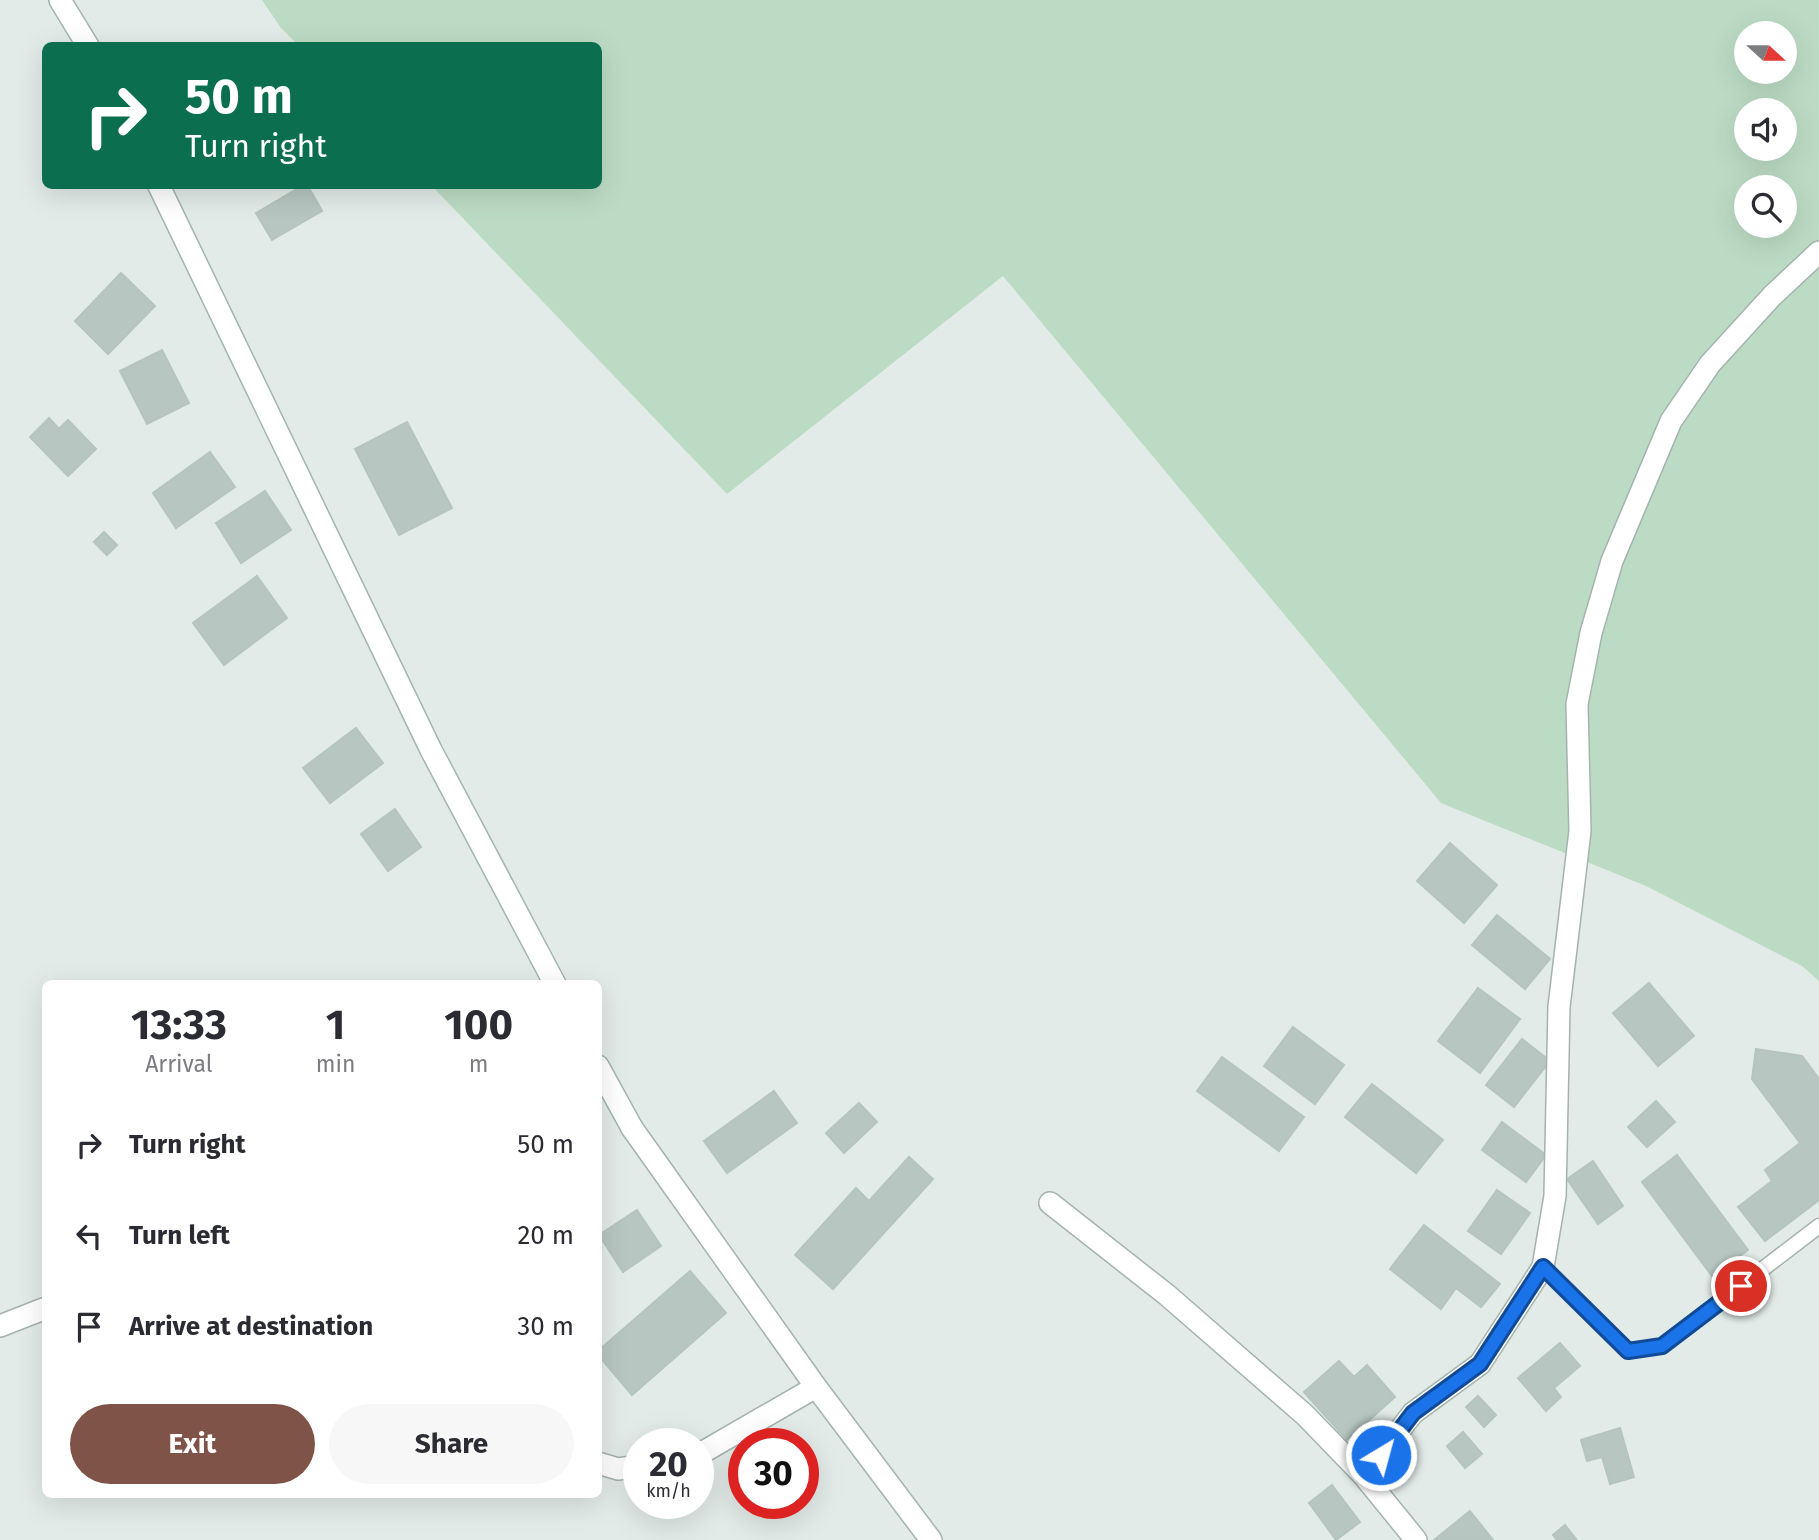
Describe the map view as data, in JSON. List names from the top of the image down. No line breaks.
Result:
{"north":"right","page":{"turn":["50 m","Turn right"],"eta":["13:33","Arrival","1","min","100","m"],"list":[{"name":"Turn right","value":"50 m"},{"name":"Turn left","value":"20 m"},{"name":"Arrive at destination","value":"30 m"}],"buttons":["Exit","Share"],"speed":"20 km/h","limit":"30"}}
